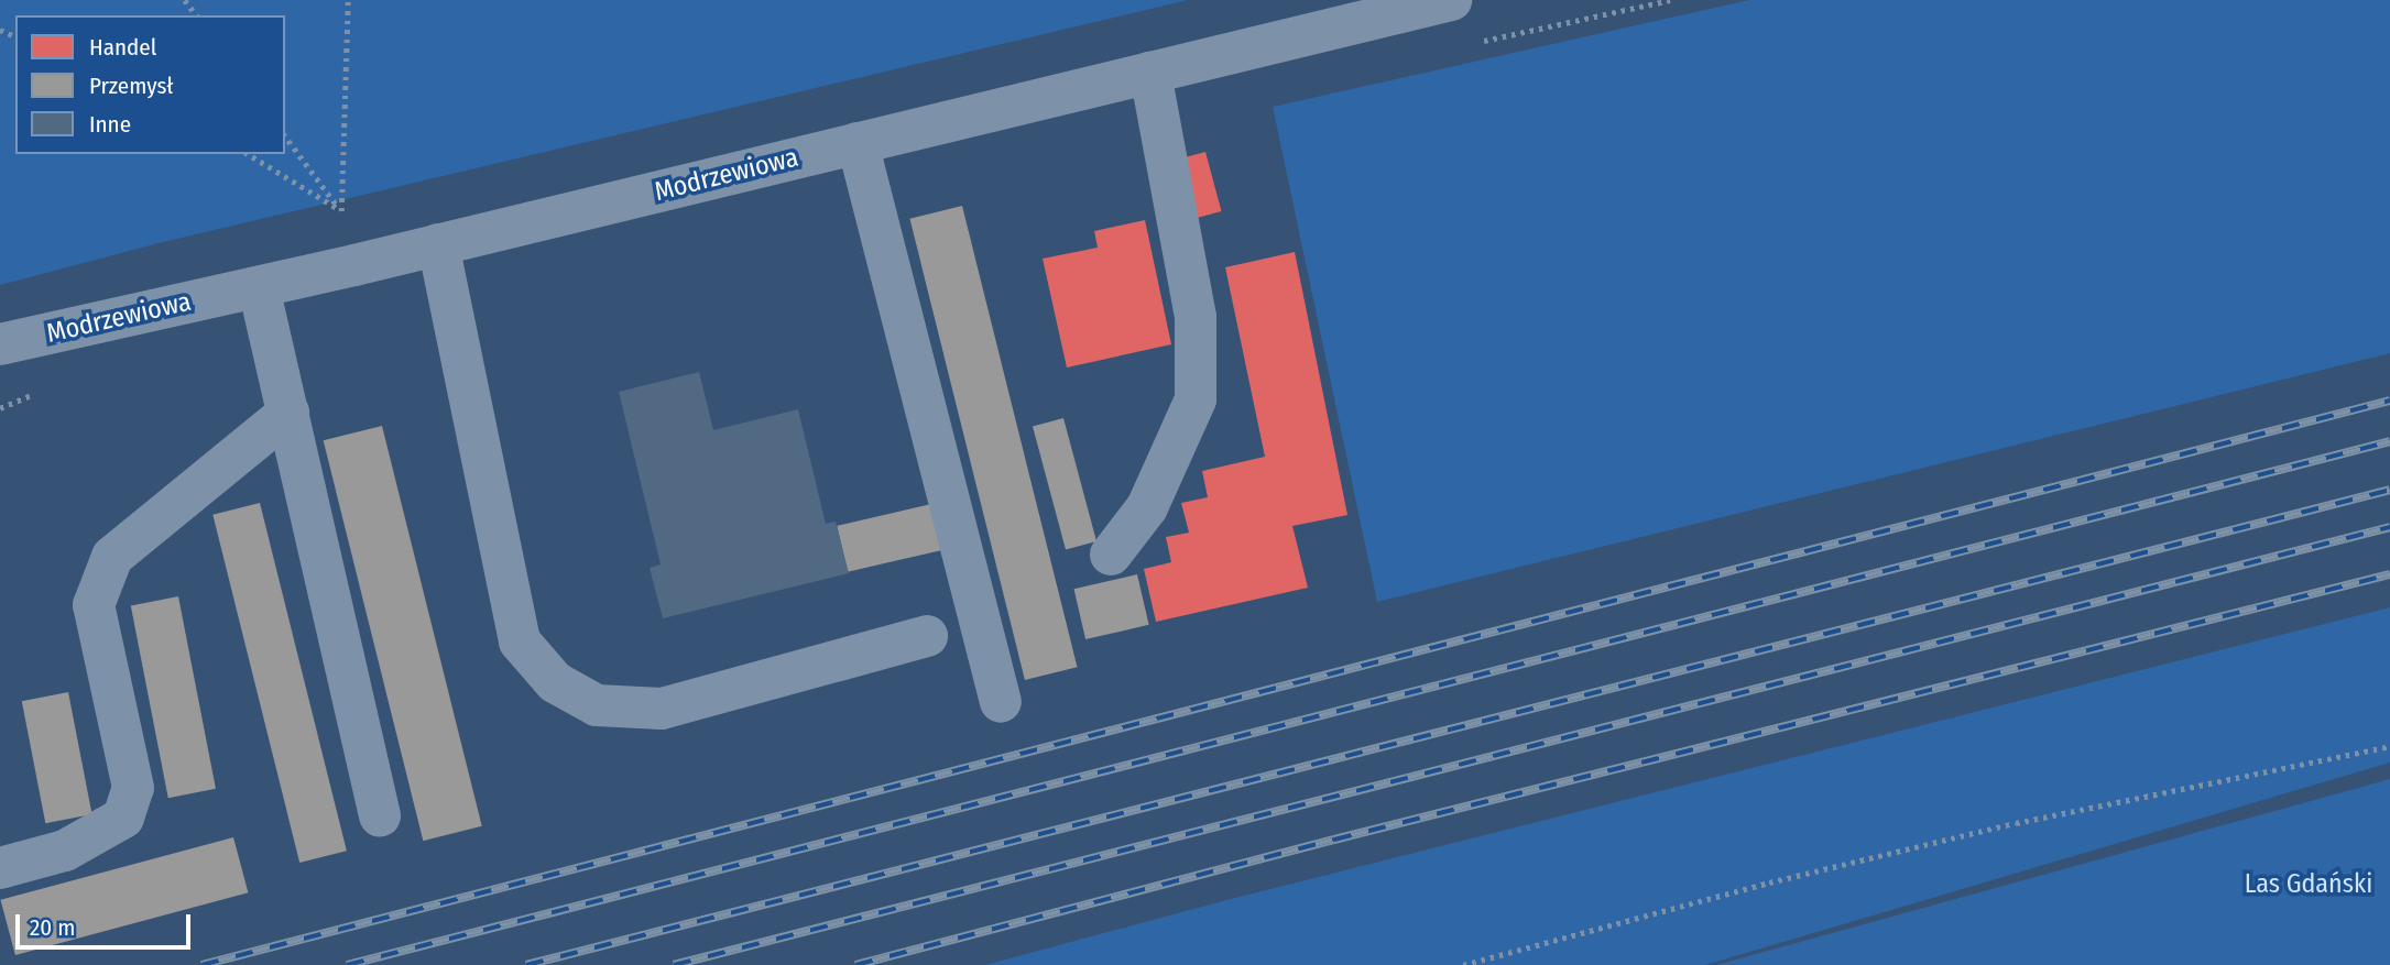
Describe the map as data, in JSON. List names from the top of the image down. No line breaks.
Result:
{"streets":{"street":["Modrzewiowa"]},"parks":["Las Gdański"],"legend":["Handel","Przemysł","Inne"],"scale_bar":"20 m"}
